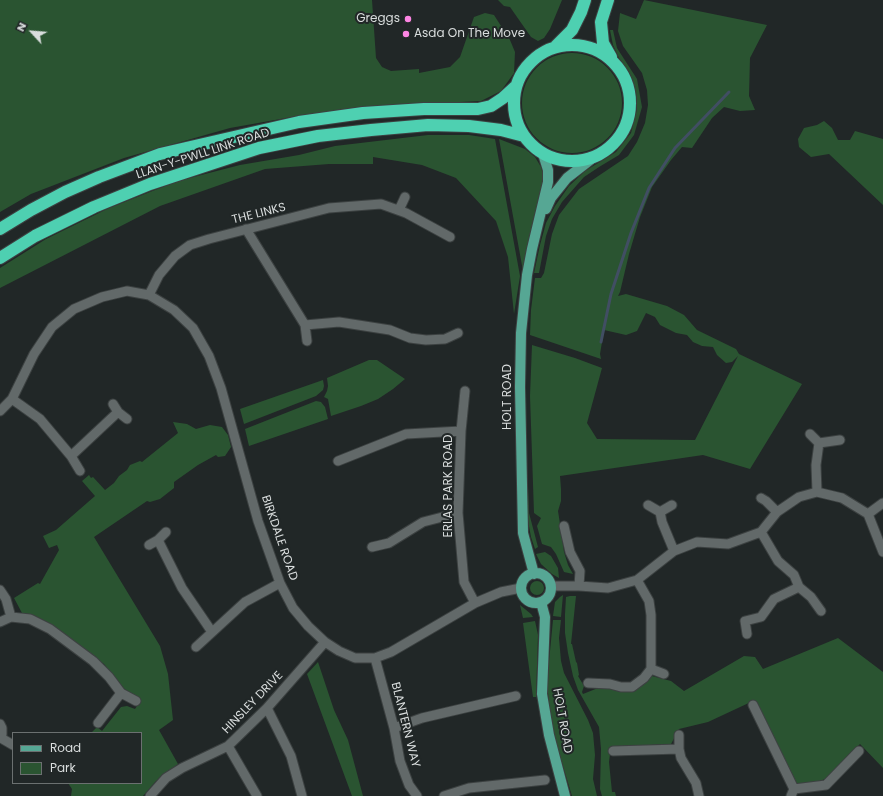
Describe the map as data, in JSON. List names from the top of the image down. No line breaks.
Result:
{"streets":{"highway":["LLAN-Y-PWLL LINK ROAD"],"main road":["HOLT ROAD"],"street":["THE LINKS","ERLAS PARK ROAD","BIRKDALE ROAD","HINSLEY DRIVE","BLANTERN WAY"]},"crossings":[["LLAN-Y-PWLL LINK ROAD","HOLT ROAD"],["THE LINKS","BIRKDALE ROAD"],["HOLT ROAD","BIRKDALE ROAD"],["ERLAS PARK ROAD","BIRKDALE ROAD"],["BIRKDALE ROAD","HINSLEY DRIVE"],["BIRKDALE ROAD","BLANTERN WAY"]],"places":["Greggs","Asda On The Move"],"legend":["Road","Park"],"north":"top left"}
